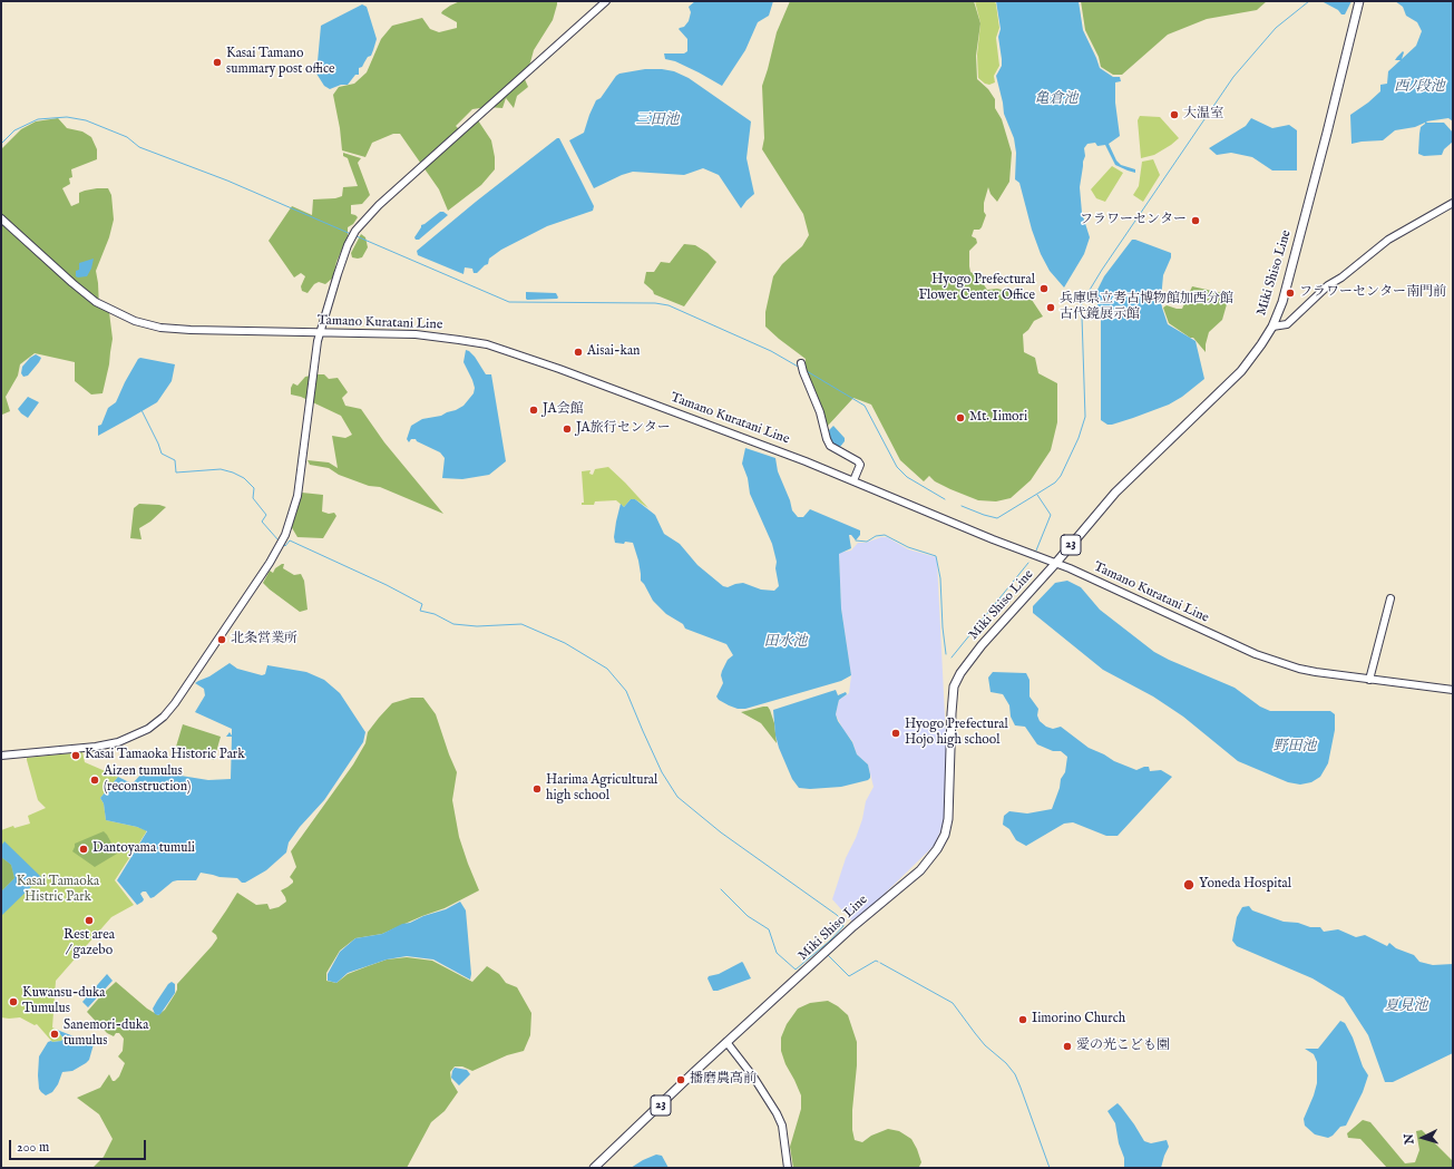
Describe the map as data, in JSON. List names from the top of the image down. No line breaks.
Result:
{"streets":{"main road":["Miki Shiso Line","Tamano Kuratani Line","23"]},"crossings":[["Miki Shiso Line","Tamano Kuratani Line"]],"water":["西ﾉ段池","亀倉池","三田池","田水池","野田池","夏見池"],"parks":["Kasai Tamaoka Histric Park"],"places":["Kasai Tamano summary post office","大温室","フラワーセンター","Hyogo Prefectural Flower Center Office","フラワーセンター南門前","兵庫県立考古博物館加西分館 古代鏡展示館","Aisai-kan","JA会館","Mt. Iimori","JA旅行センター","北条営業所","Hyogo Prefectural Hojo high school","Kasai Tamaoka Historic Park","Aizen tumulus (reconstruction)","Harima Agricultural high school","Dantoyama tumuli","Yoneda Hospital","Rest area / gazebo","Kuwansu-duka Tumulus","Iimorino Church","Sanemori-duka tumulus","愛の光こども園","播磨農高前"],"scale_bar":"200 m","north":"left"}
